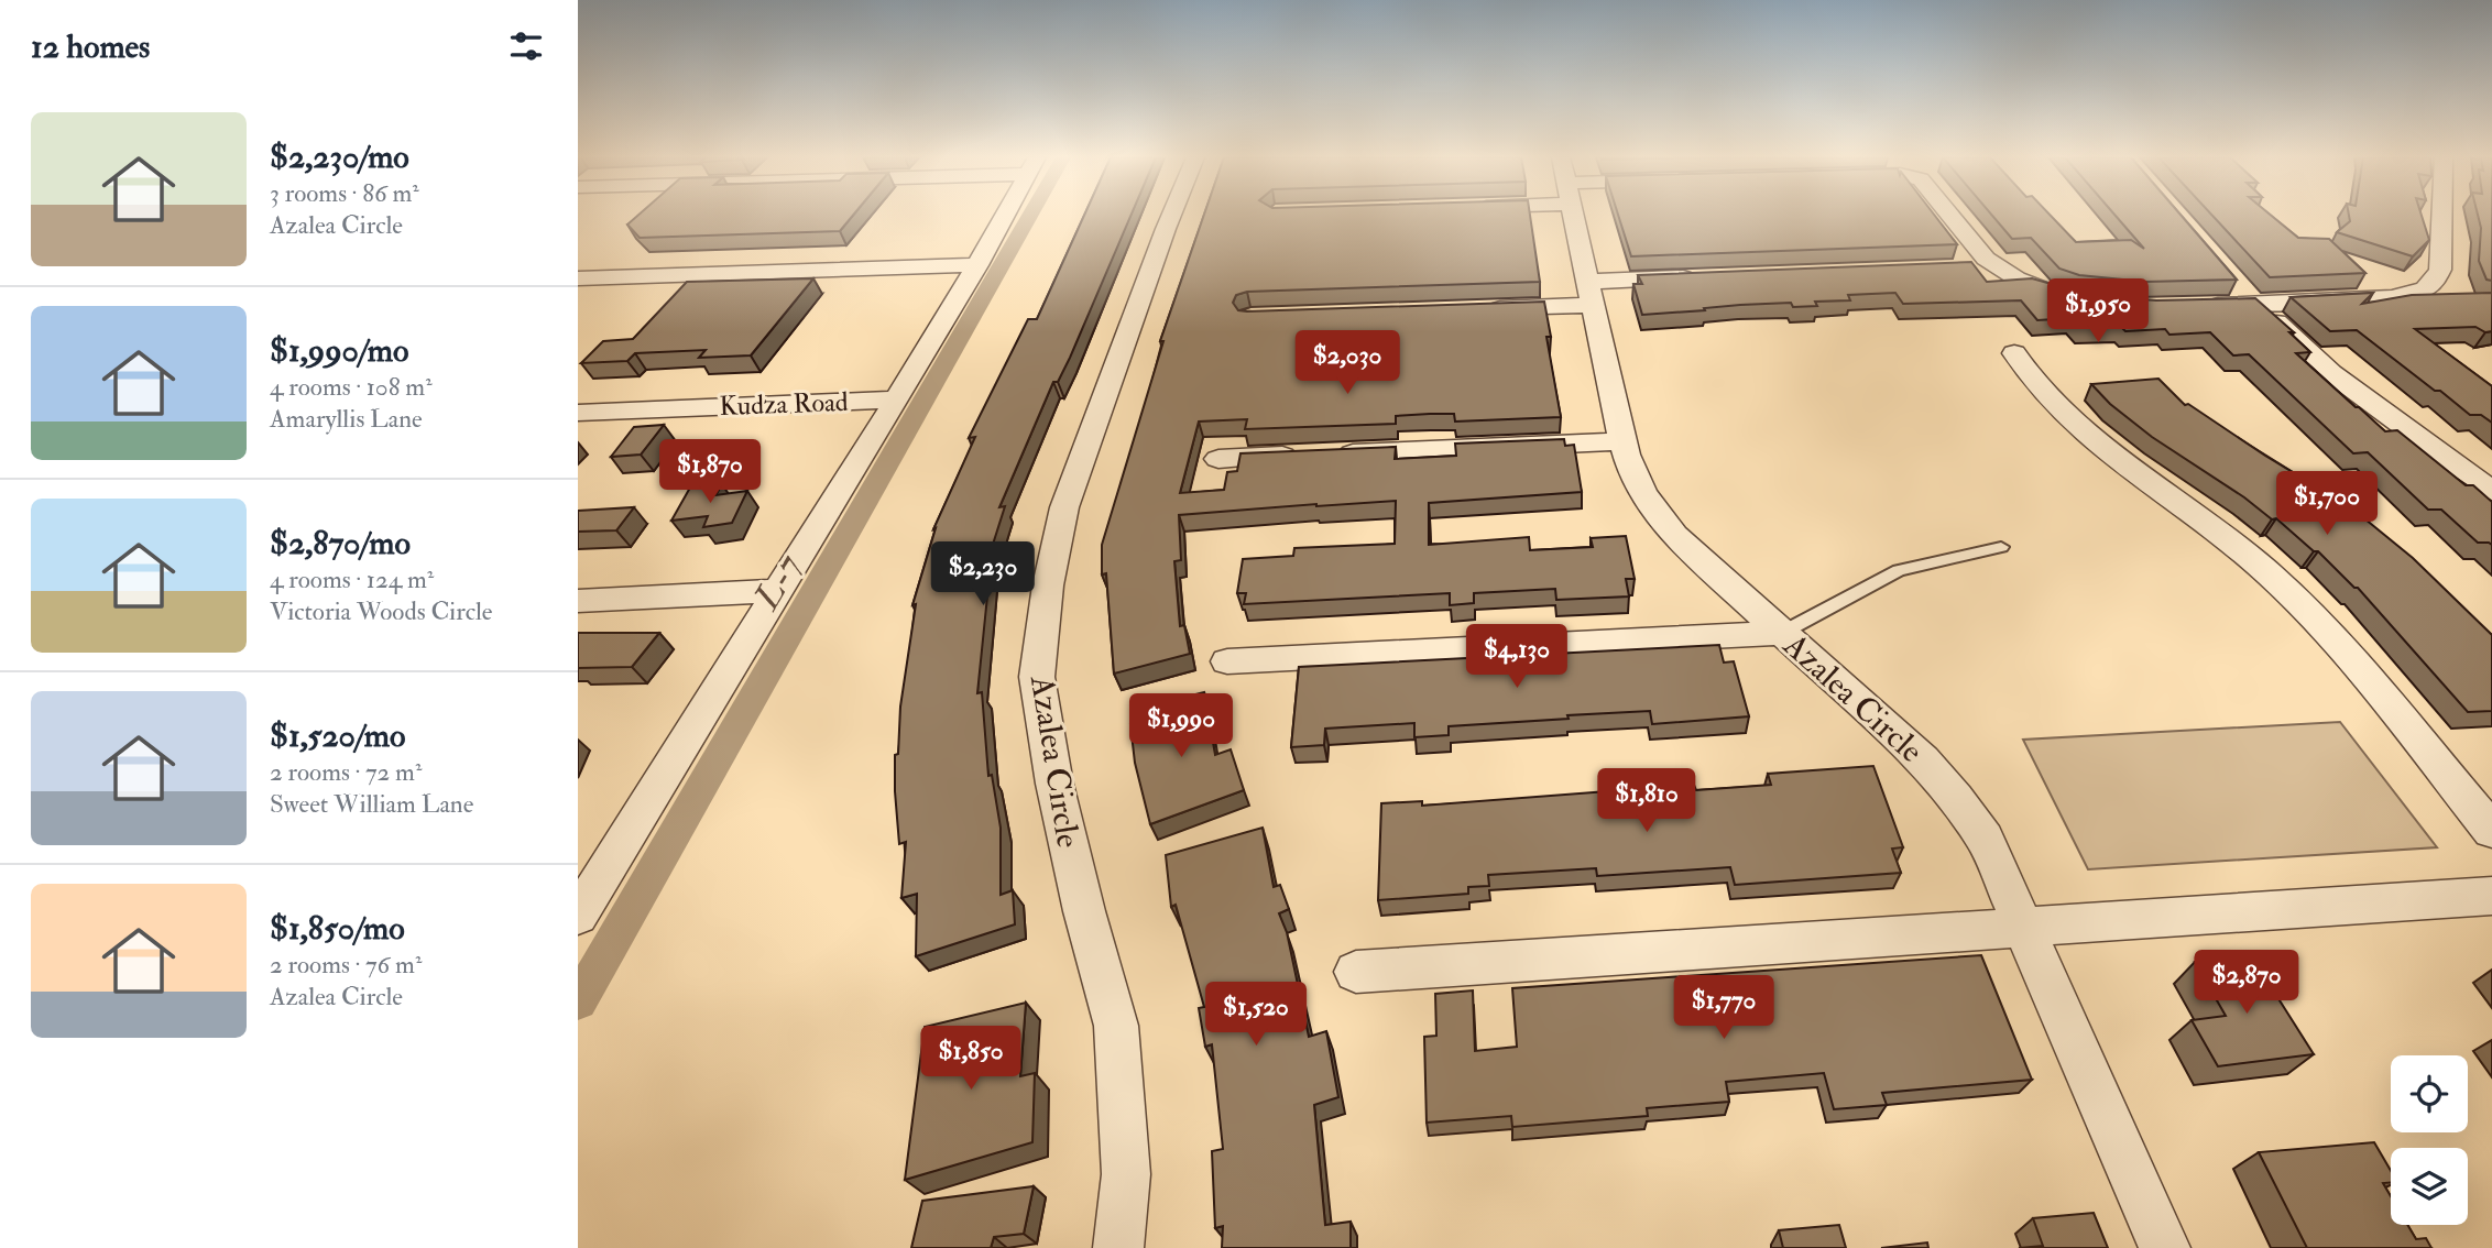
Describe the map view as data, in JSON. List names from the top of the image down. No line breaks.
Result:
{"streets":{"street":["Kudza Road","Azalea Circle"]},"water":["L-7"],"page":{"heading":"12 homes","list":[{"name":"$2,230/mo","note":"3 rooms · 86 m² · Azalea Circle"},{"name":"$1,990/mo","note":"4 rooms · 108 m² · Amaryllis Lane"},{"name":"$2,870/mo","note":"4 rooms · 124 m² · Victoria Woods Circle"},{"name":"$1,520/mo","note":"2 rooms · 72 m² · Sweet William Lane"},{"name":"$1,850/mo","note":"2 rooms · 76 m² · Azalea Circle"}],"price":["$1,950","$2,030","$1,870","$1,700","$2,230","$4,130","$1,990","$1,810","$2,870","$1,770","$1,520","$1,850"]}}
